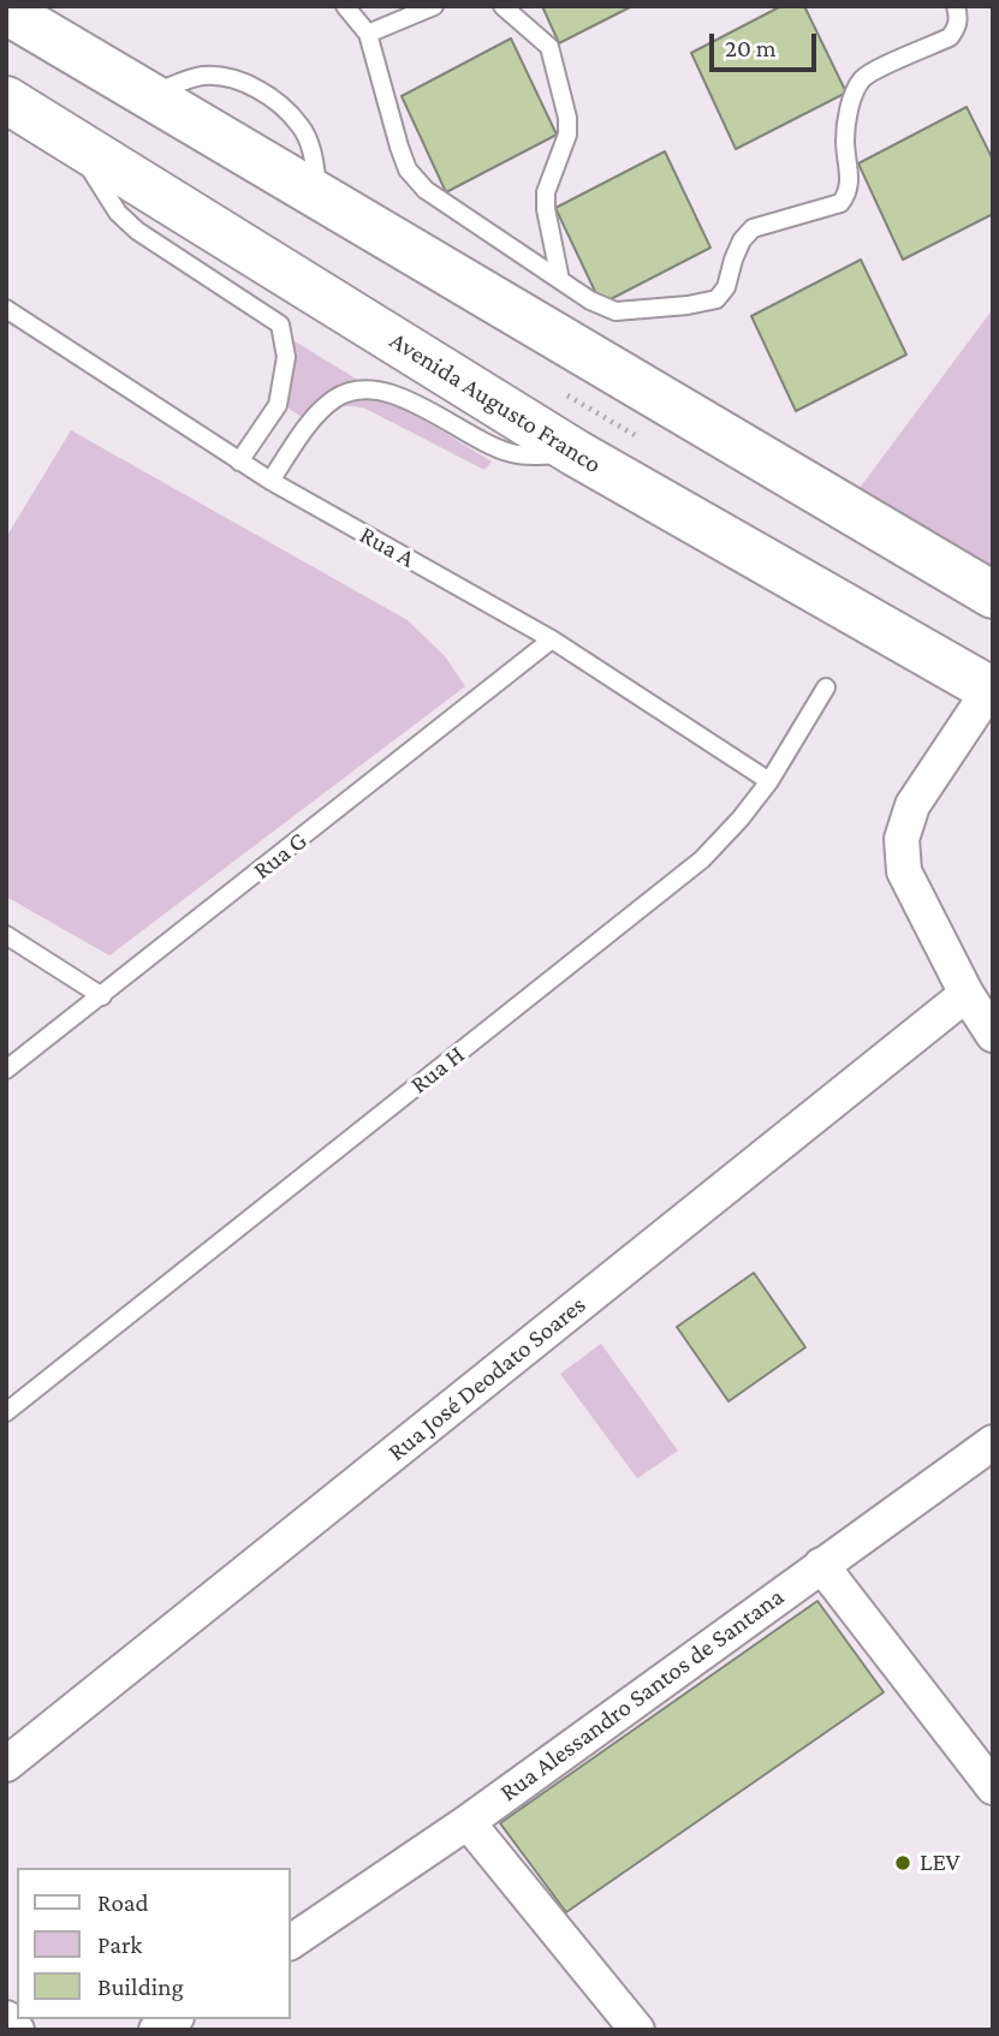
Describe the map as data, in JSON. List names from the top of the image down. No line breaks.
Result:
{"streets":{"main road":["Avenida Augusto Franco"],"street":["Rua José Deodato Soares","Rua Alessandro Santos de Santana"],"lane":["Rua A","Rua G","Rua H"]},"crossings":[["Rua A","Rua G"],["Rua A","Rua H"]],"places":["LEV"],"legend":["Road","Park","Building"],"scale_bar":"20 m"}
